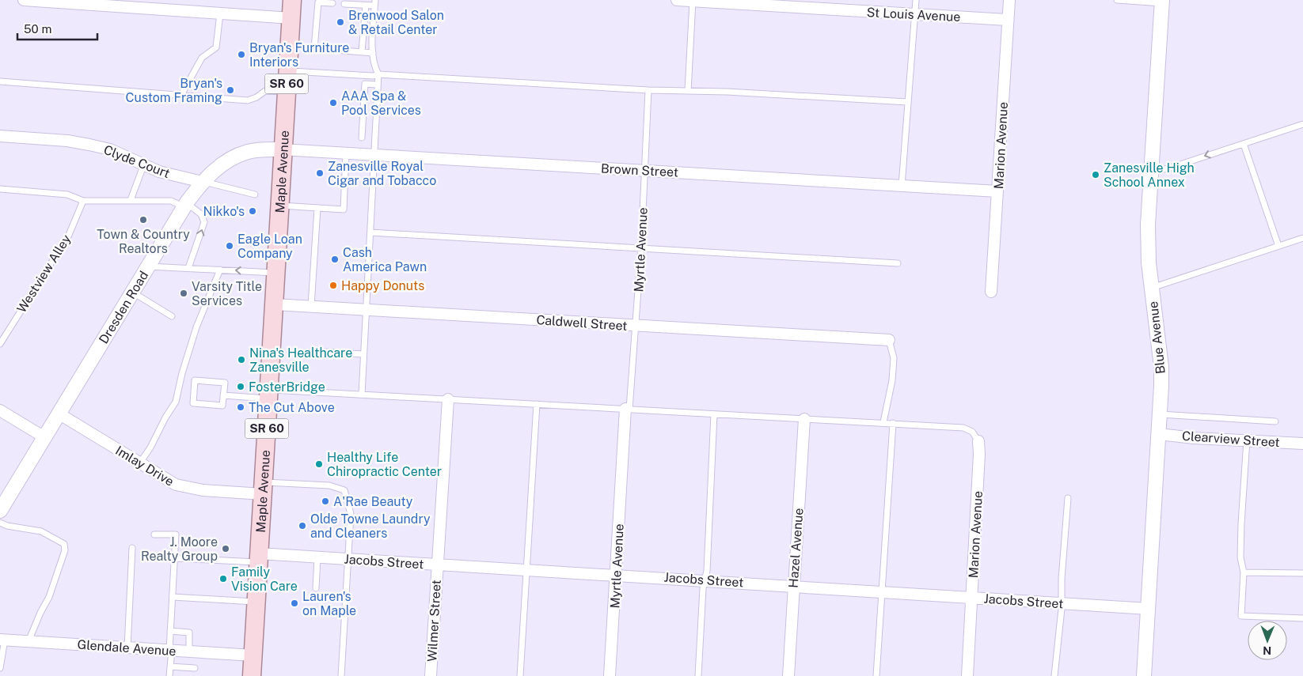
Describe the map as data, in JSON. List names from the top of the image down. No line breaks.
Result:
{"streets":{"main road":["SR 60","Maple Avenue"],"street":["St Louis Avenue","Marion Avenue","Clyde Court","Brown Street","Myrtle Avenue","Dresden Road","Caldwell Street","Blue Avenue","Clearview Street","Imlay Drive","Hazel Avenue","Jacobs Street","Wilmer Street","Glendale Avenue"],"lane":["Westview Alley"]},"crossings":[["St Louis Avenue","Marion Avenue"],["Marion Avenue","Brown Street"],["Marion Avenue","Jacobs Street"],["Clyde Court","Dresden Road"],["Brown Street","Maple Avenue"],["Brown Street","Myrtle Avenue"],["Brown Street","Dresden Road"],["Maple Avenue","Dresden Road"],["Maple Avenue","Caldwell Street"],["Maple Avenue","Imlay Drive"],["Maple Avenue","Jacobs Street"],["Maple Avenue","Glendale Avenue"],["Myrtle Avenue","Caldwell Street"],["Myrtle Avenue","Jacobs Street"],["Dresden Road","Imlay Drive"],["Blue Avenue","Clearview Street"],["Blue Avenue","Jacobs Street"],["Hazel Avenue","Jacobs Street"],["Jacobs Street","Wilmer Street"]],"places":["Brenwood Salon & Retail Center","Bryan's Furniture Interiors","Bryan's Custom Framing","AAA Spa & Pool Services","Zanesville Royal Cigar and Tobacco","Zanesville High School Annex","Nikko's","Town & Country Realtors","Eagle Loan Company","Cash America Pawn","Happy Donuts","Varsity Title Services","Nina's Healthcare Zanesville","FosterBridge","The Cut Above","Healthy Life Chiropractic Center","A'Rae Beauty","Olde Towne Laundry and Cleaners","J. Moore Realty Group","Family Vision Care","Lauren's on Maple"],"scale_bar":"50 m","north":"bottom"}
